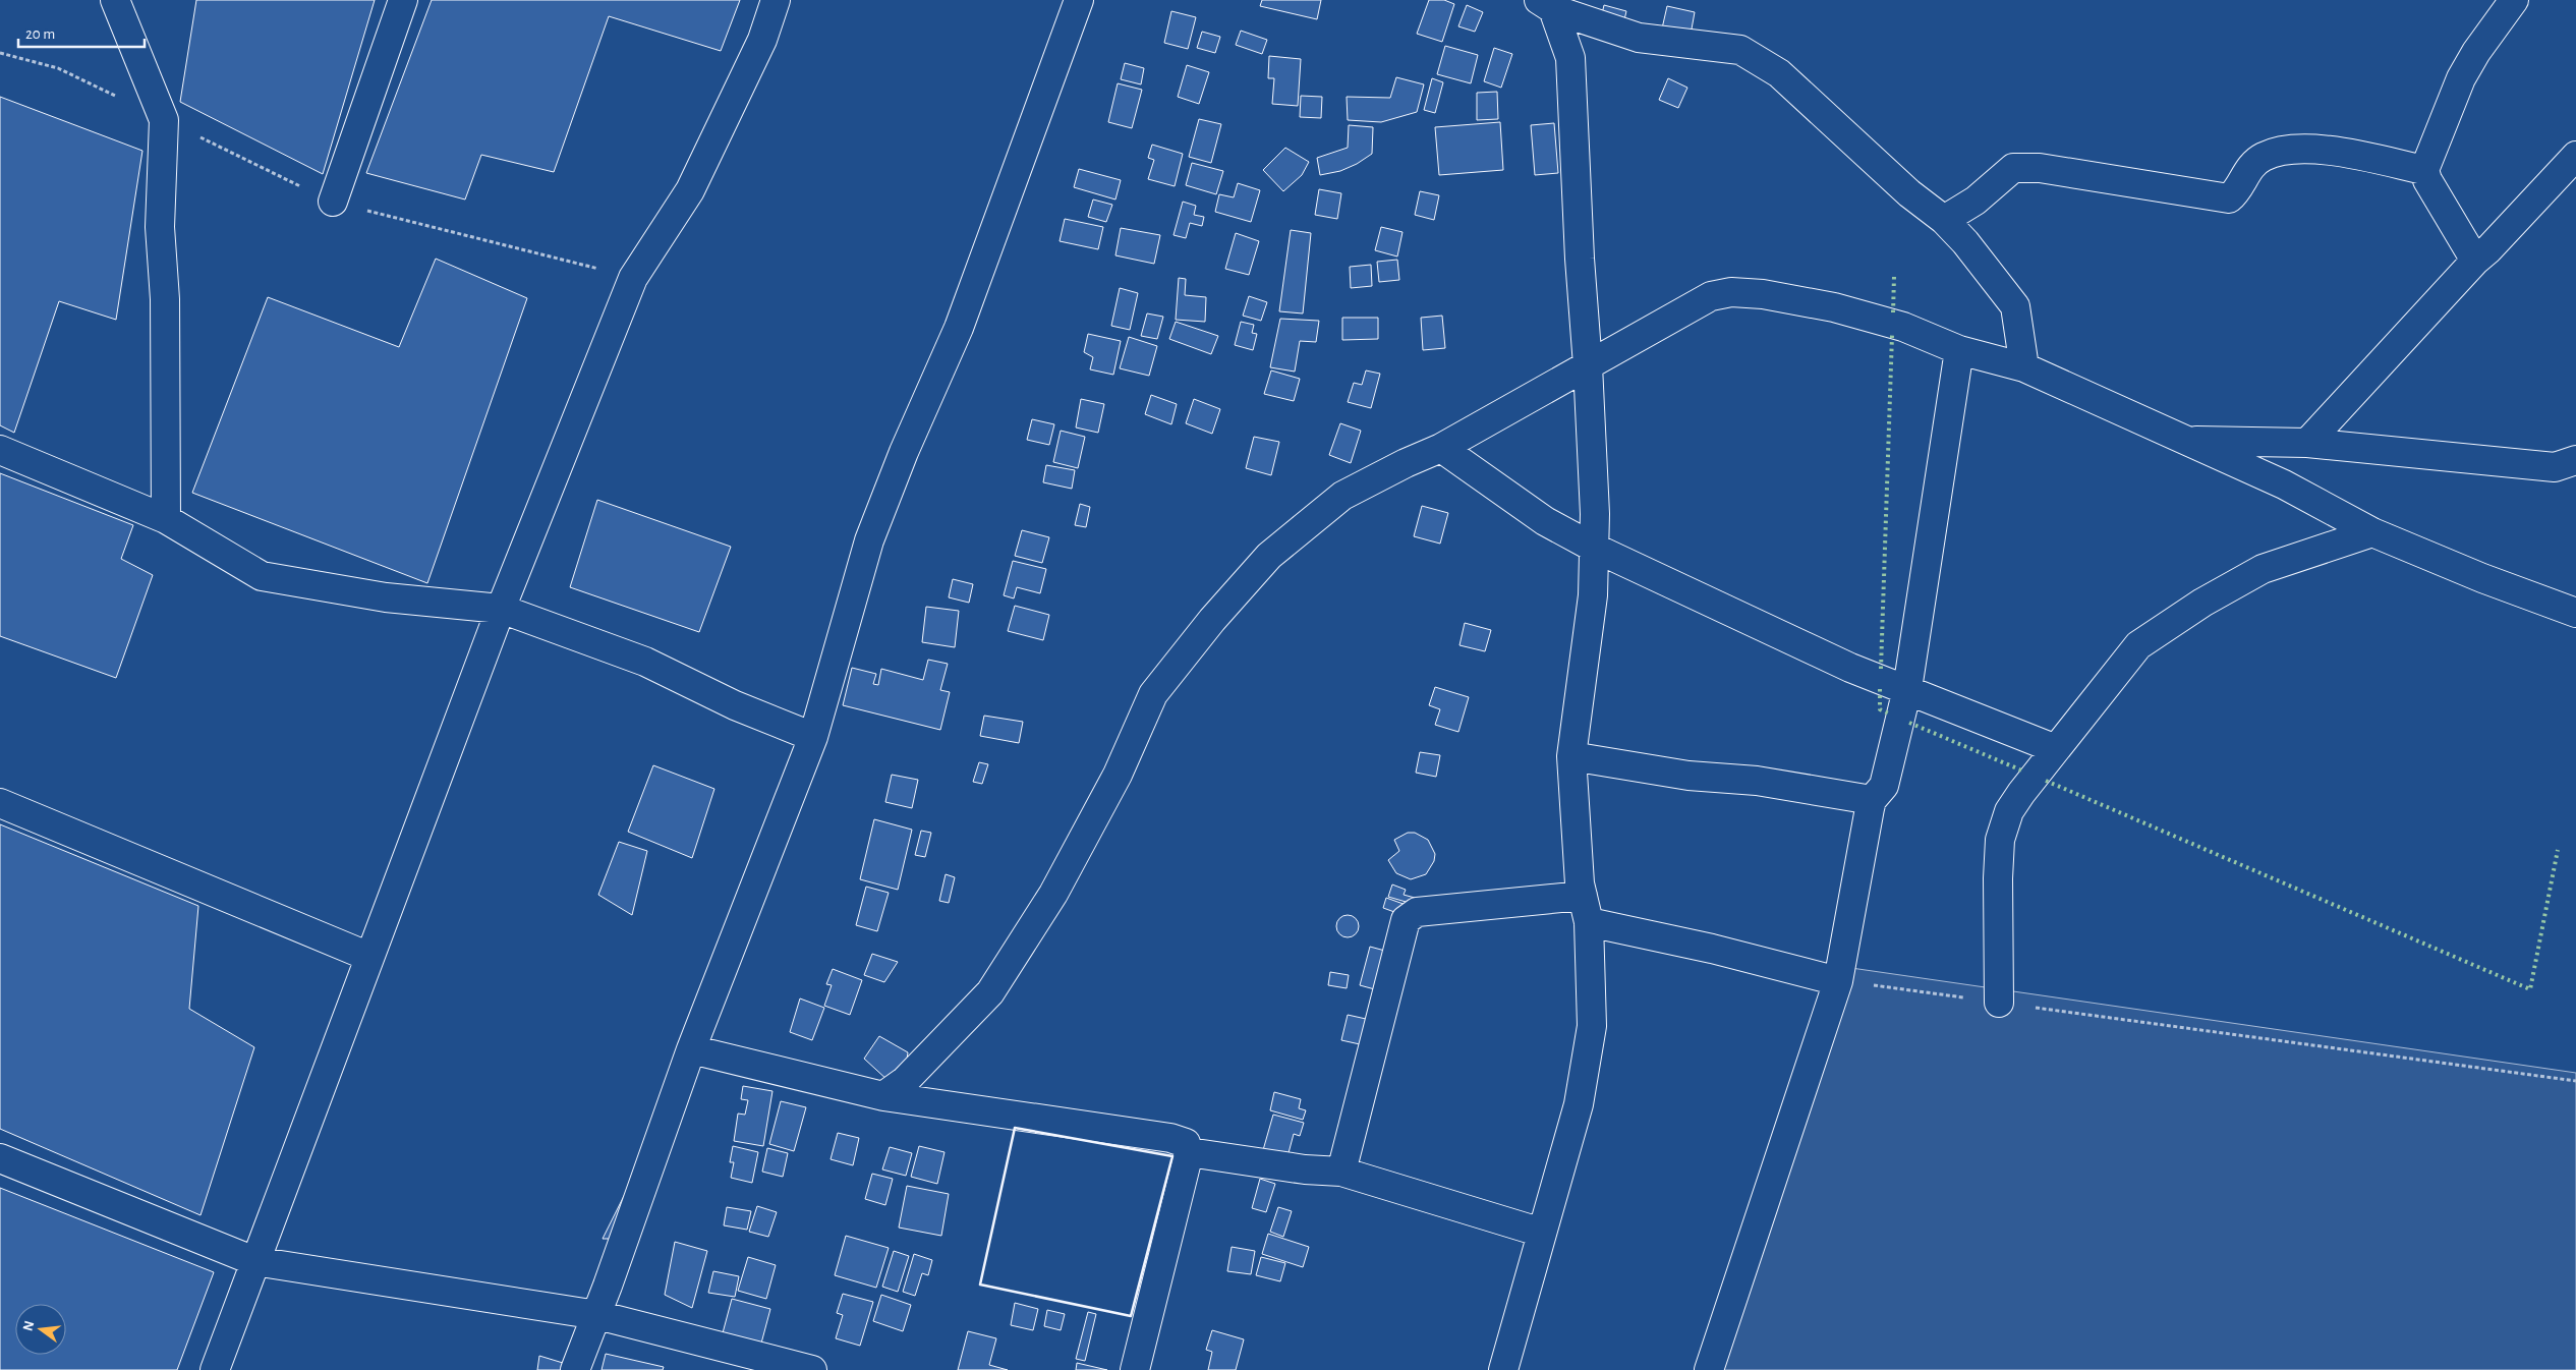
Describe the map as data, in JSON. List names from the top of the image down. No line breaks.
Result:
{"scale_bar":"20 m","north":"left"}
